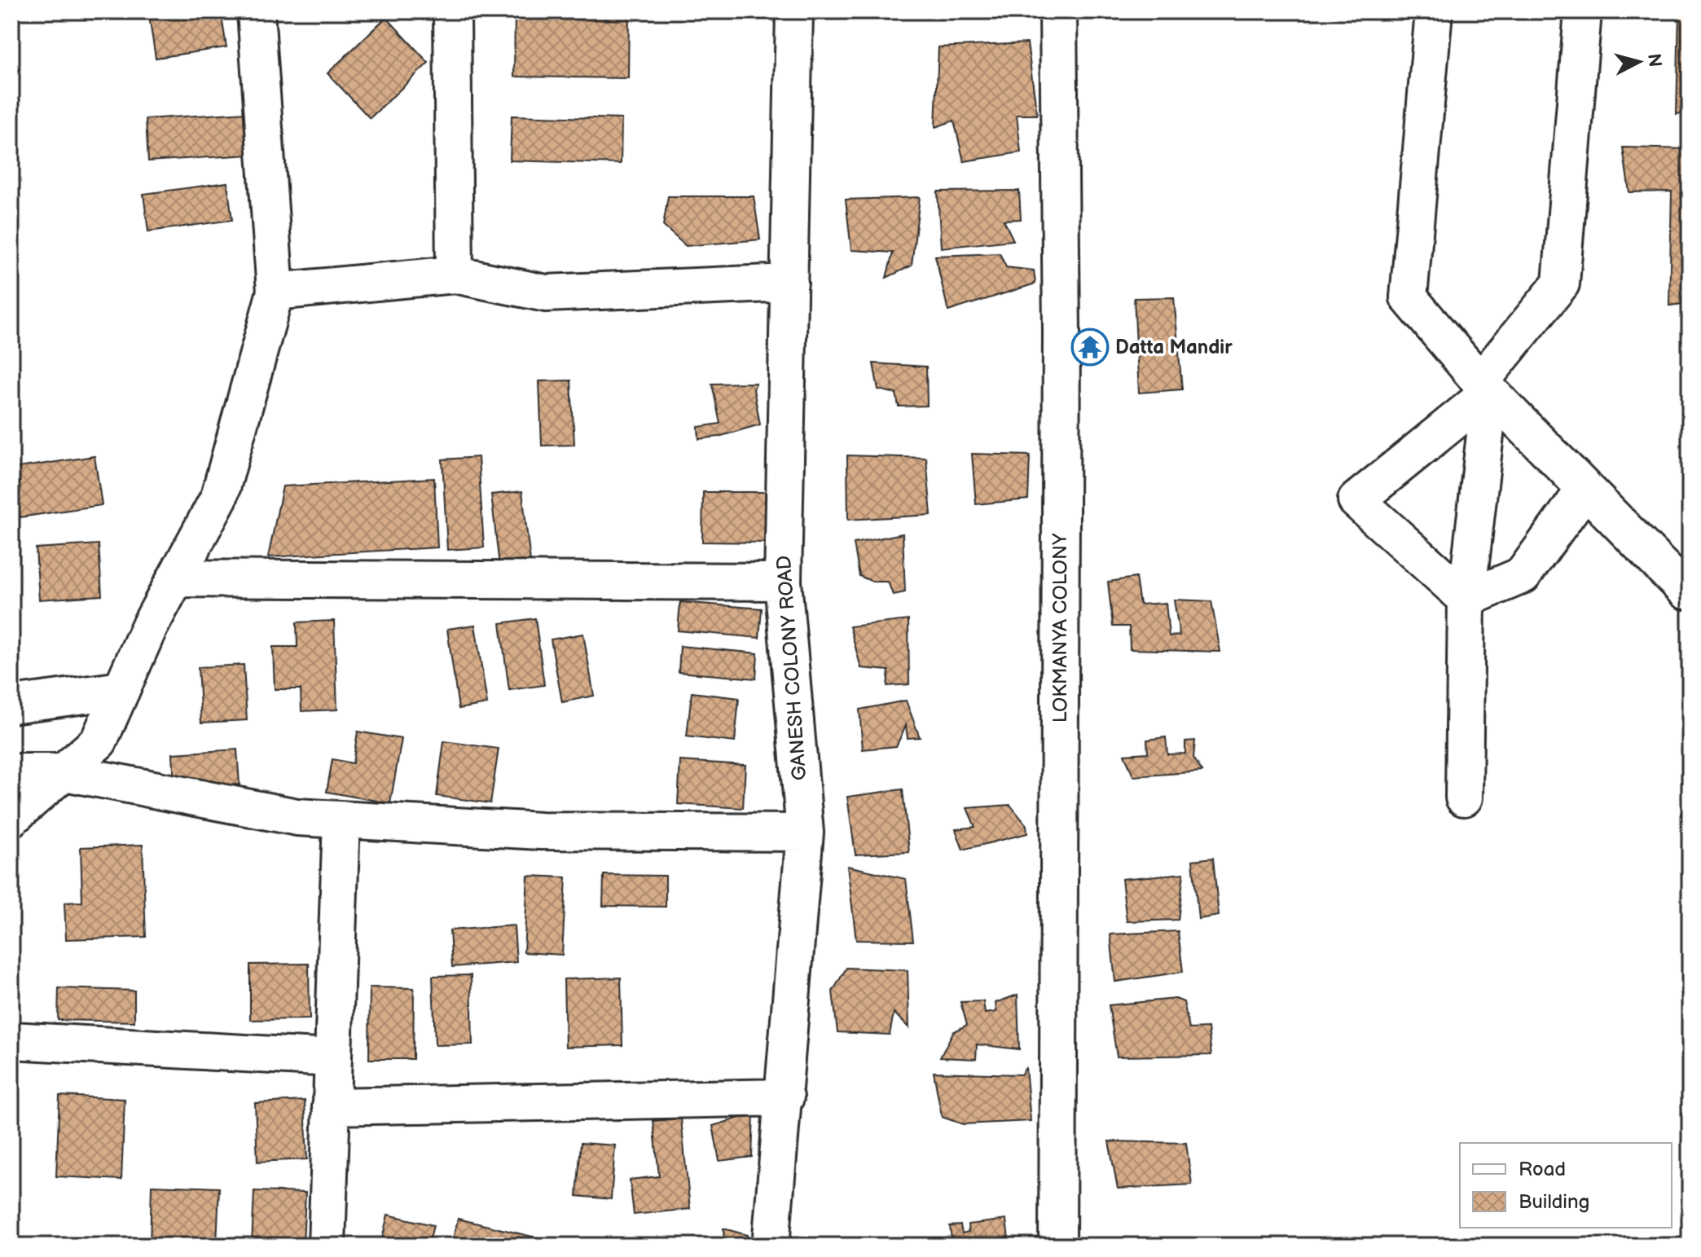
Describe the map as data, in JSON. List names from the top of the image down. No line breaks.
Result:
{"streets":{"street":["LOKMANYA COLONY","GANESH COLONY ROAD"]},"places":{"temple":["Datta Mandir"]},"legend":["Road","Building"],"north":"right"}
